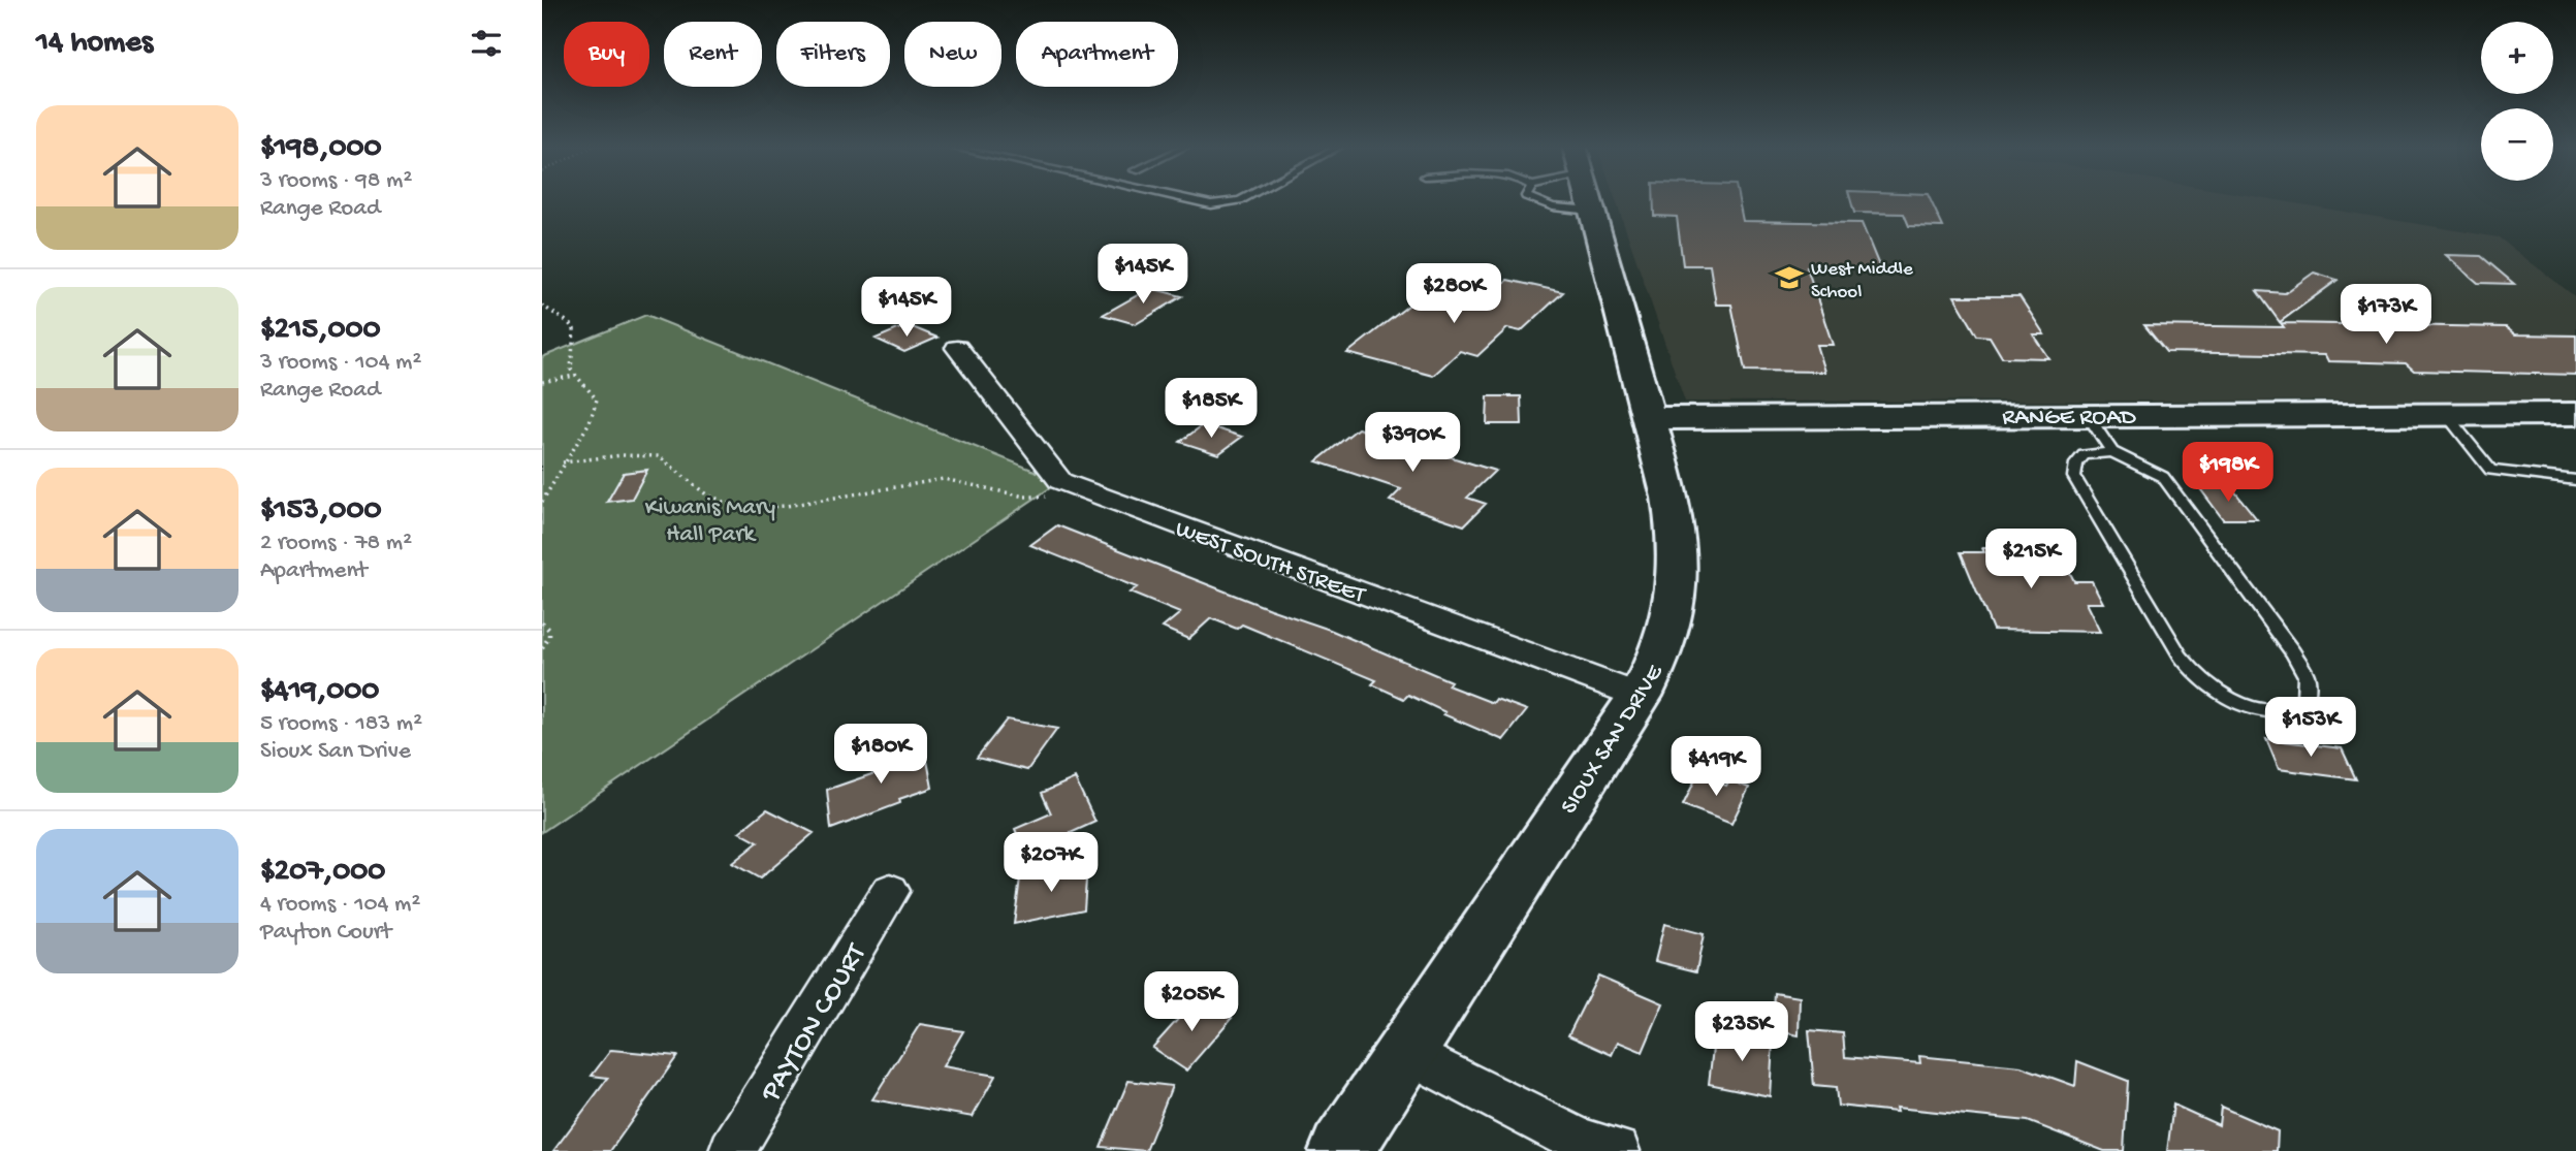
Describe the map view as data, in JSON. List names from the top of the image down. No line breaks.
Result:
{"streets":{"street":["RANGE ROAD","WEST SOUTH STREET","SIOUX SAN DRIVE","PAYTON COURT"]},"crossings":[["RANGE ROAD","SIOUX SAN DRIVE"],["WEST SOUTH STREET","SIOUX SAN DRIVE"]],"parks":["Kiwanis Mary Hall Park"],"places":{"school or university":["West Middle School"]},"page":{"heading":"14 homes","map_buttons":["+","−"],"chip":["Buy","Rent","Filters","New","Apartment"],"list":[{"name":"$198,000","note":"3 rooms · 98 m² · Range Road"},{"name":"$215,000","note":"3 rooms · 104 m² · Range Road"},{"name":"$153,000","note":"2 rooms · 78 m² · Apartment"},{"name":"$419,000","note":"5 rooms · 183 m² · Sioux San Drive"},{"name":"$207,000","note":"4 rooms · 104 m² · Payton Court"}],"price":["$145K","$280K","$145K","$173K","$185K","$390K","$198K","$215K","$153K","$180K","$419K","$207K","$205K","$235K"]}}
